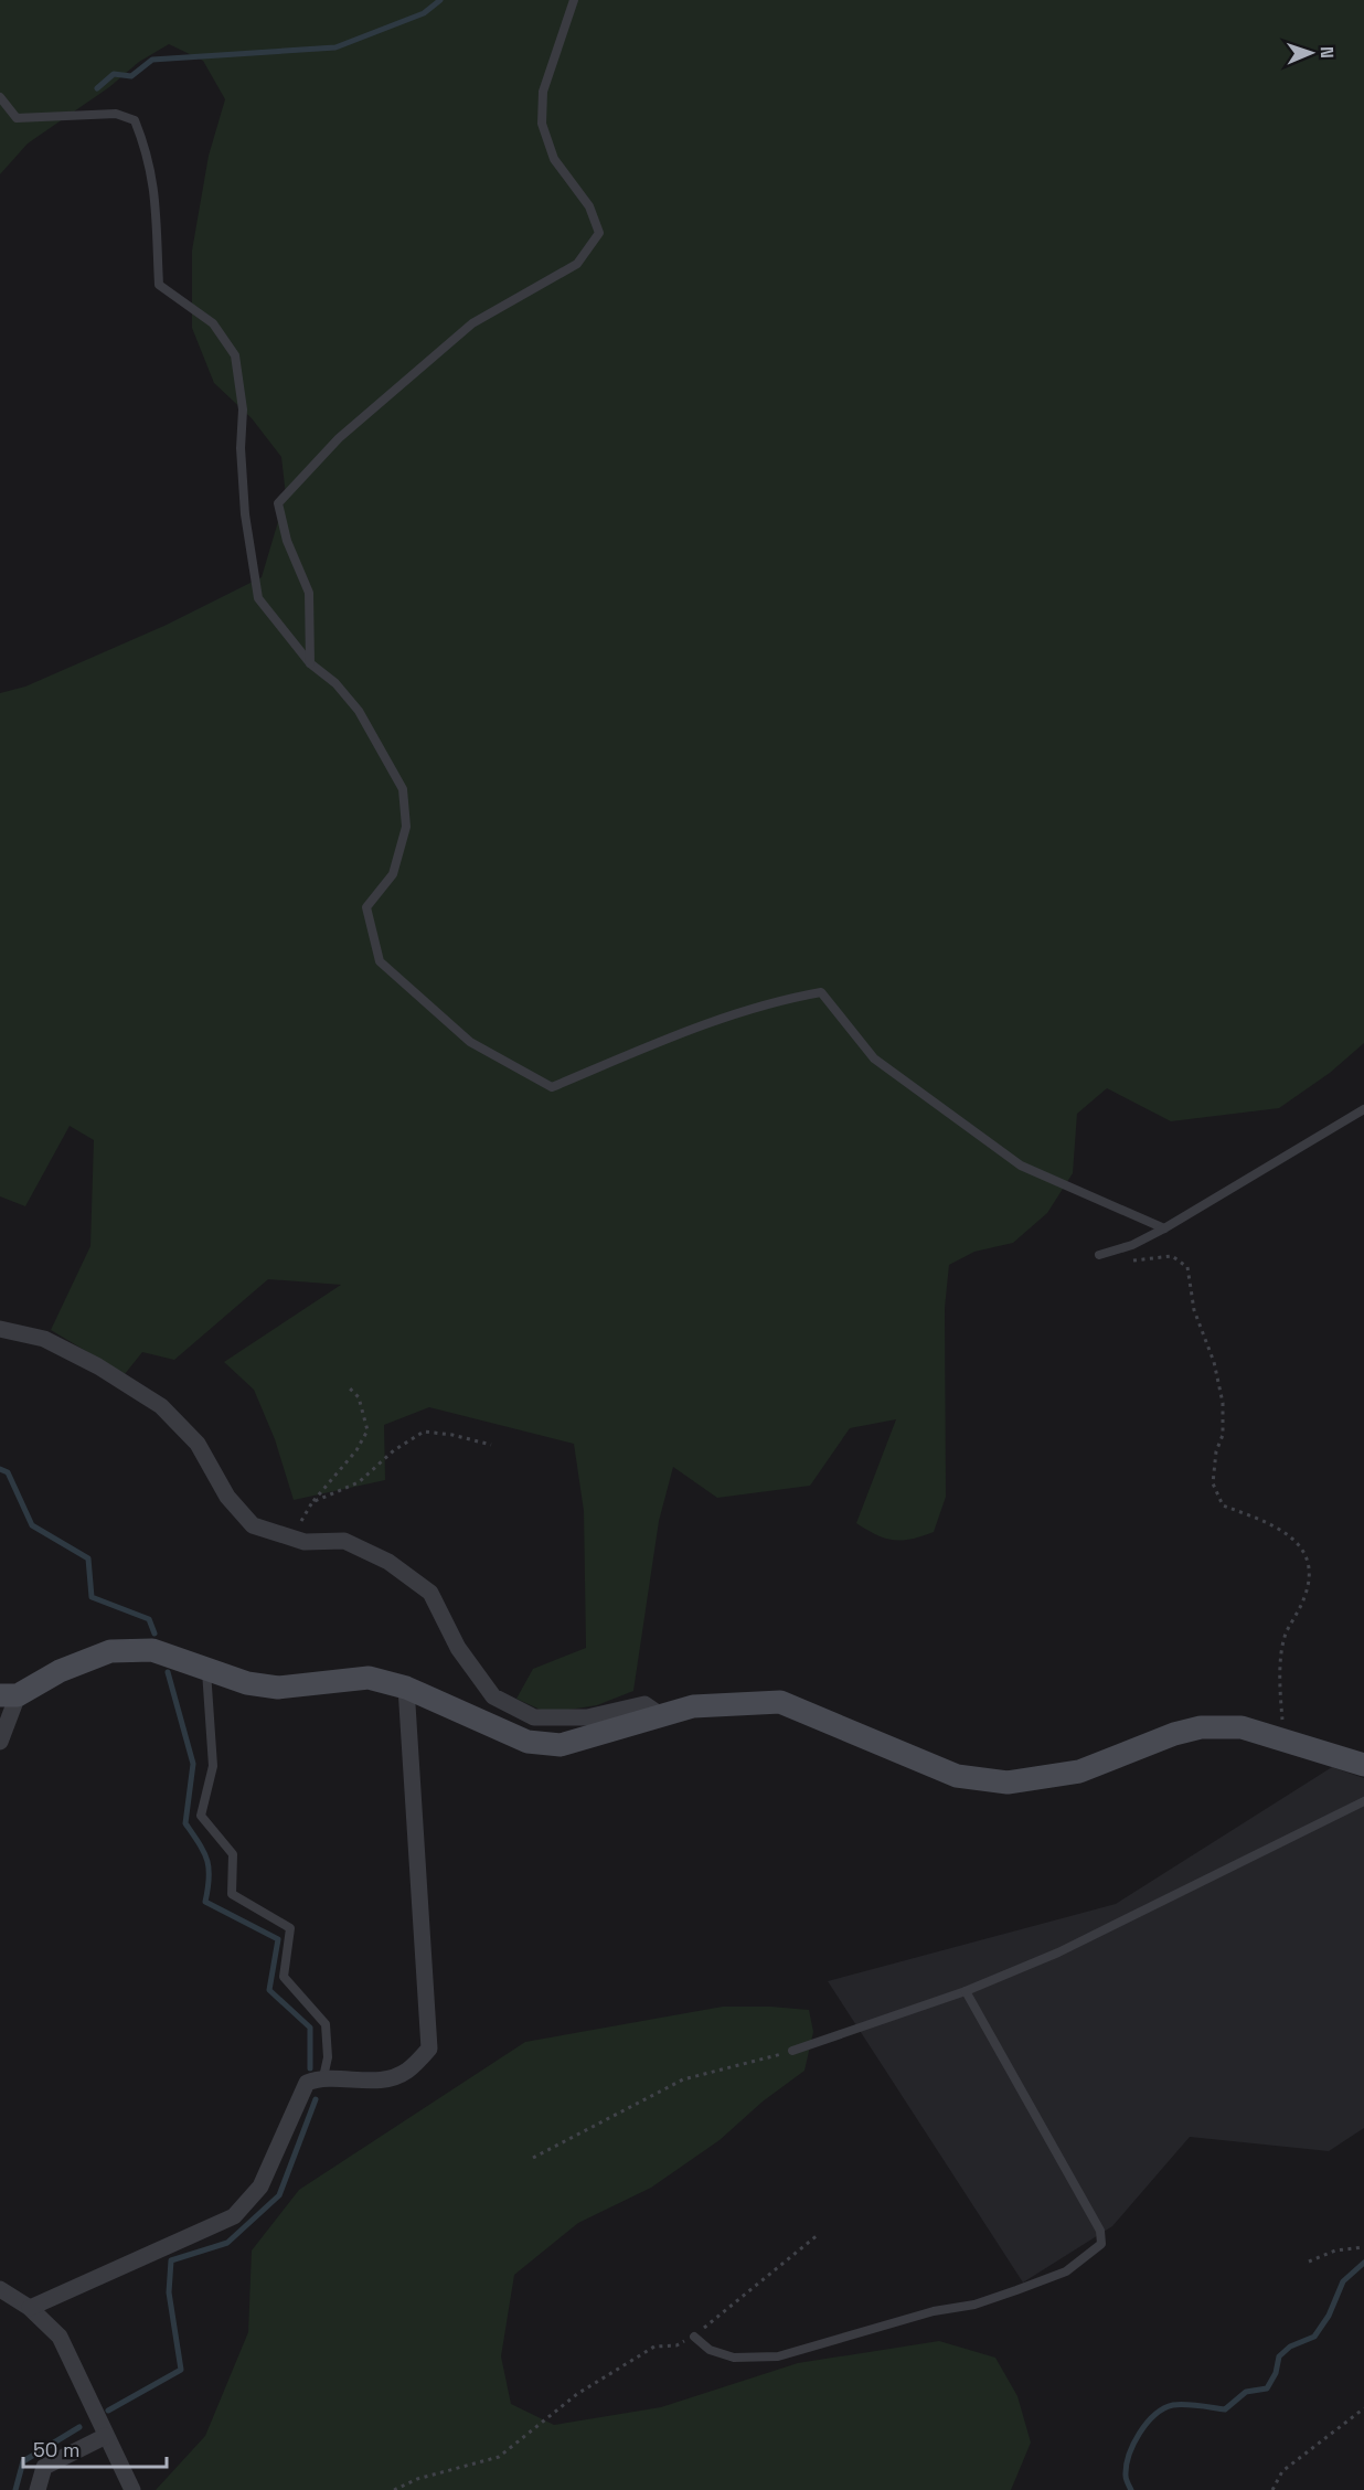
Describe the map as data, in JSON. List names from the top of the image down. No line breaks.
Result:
{"scale_bar":"50 m","north":"right"}
